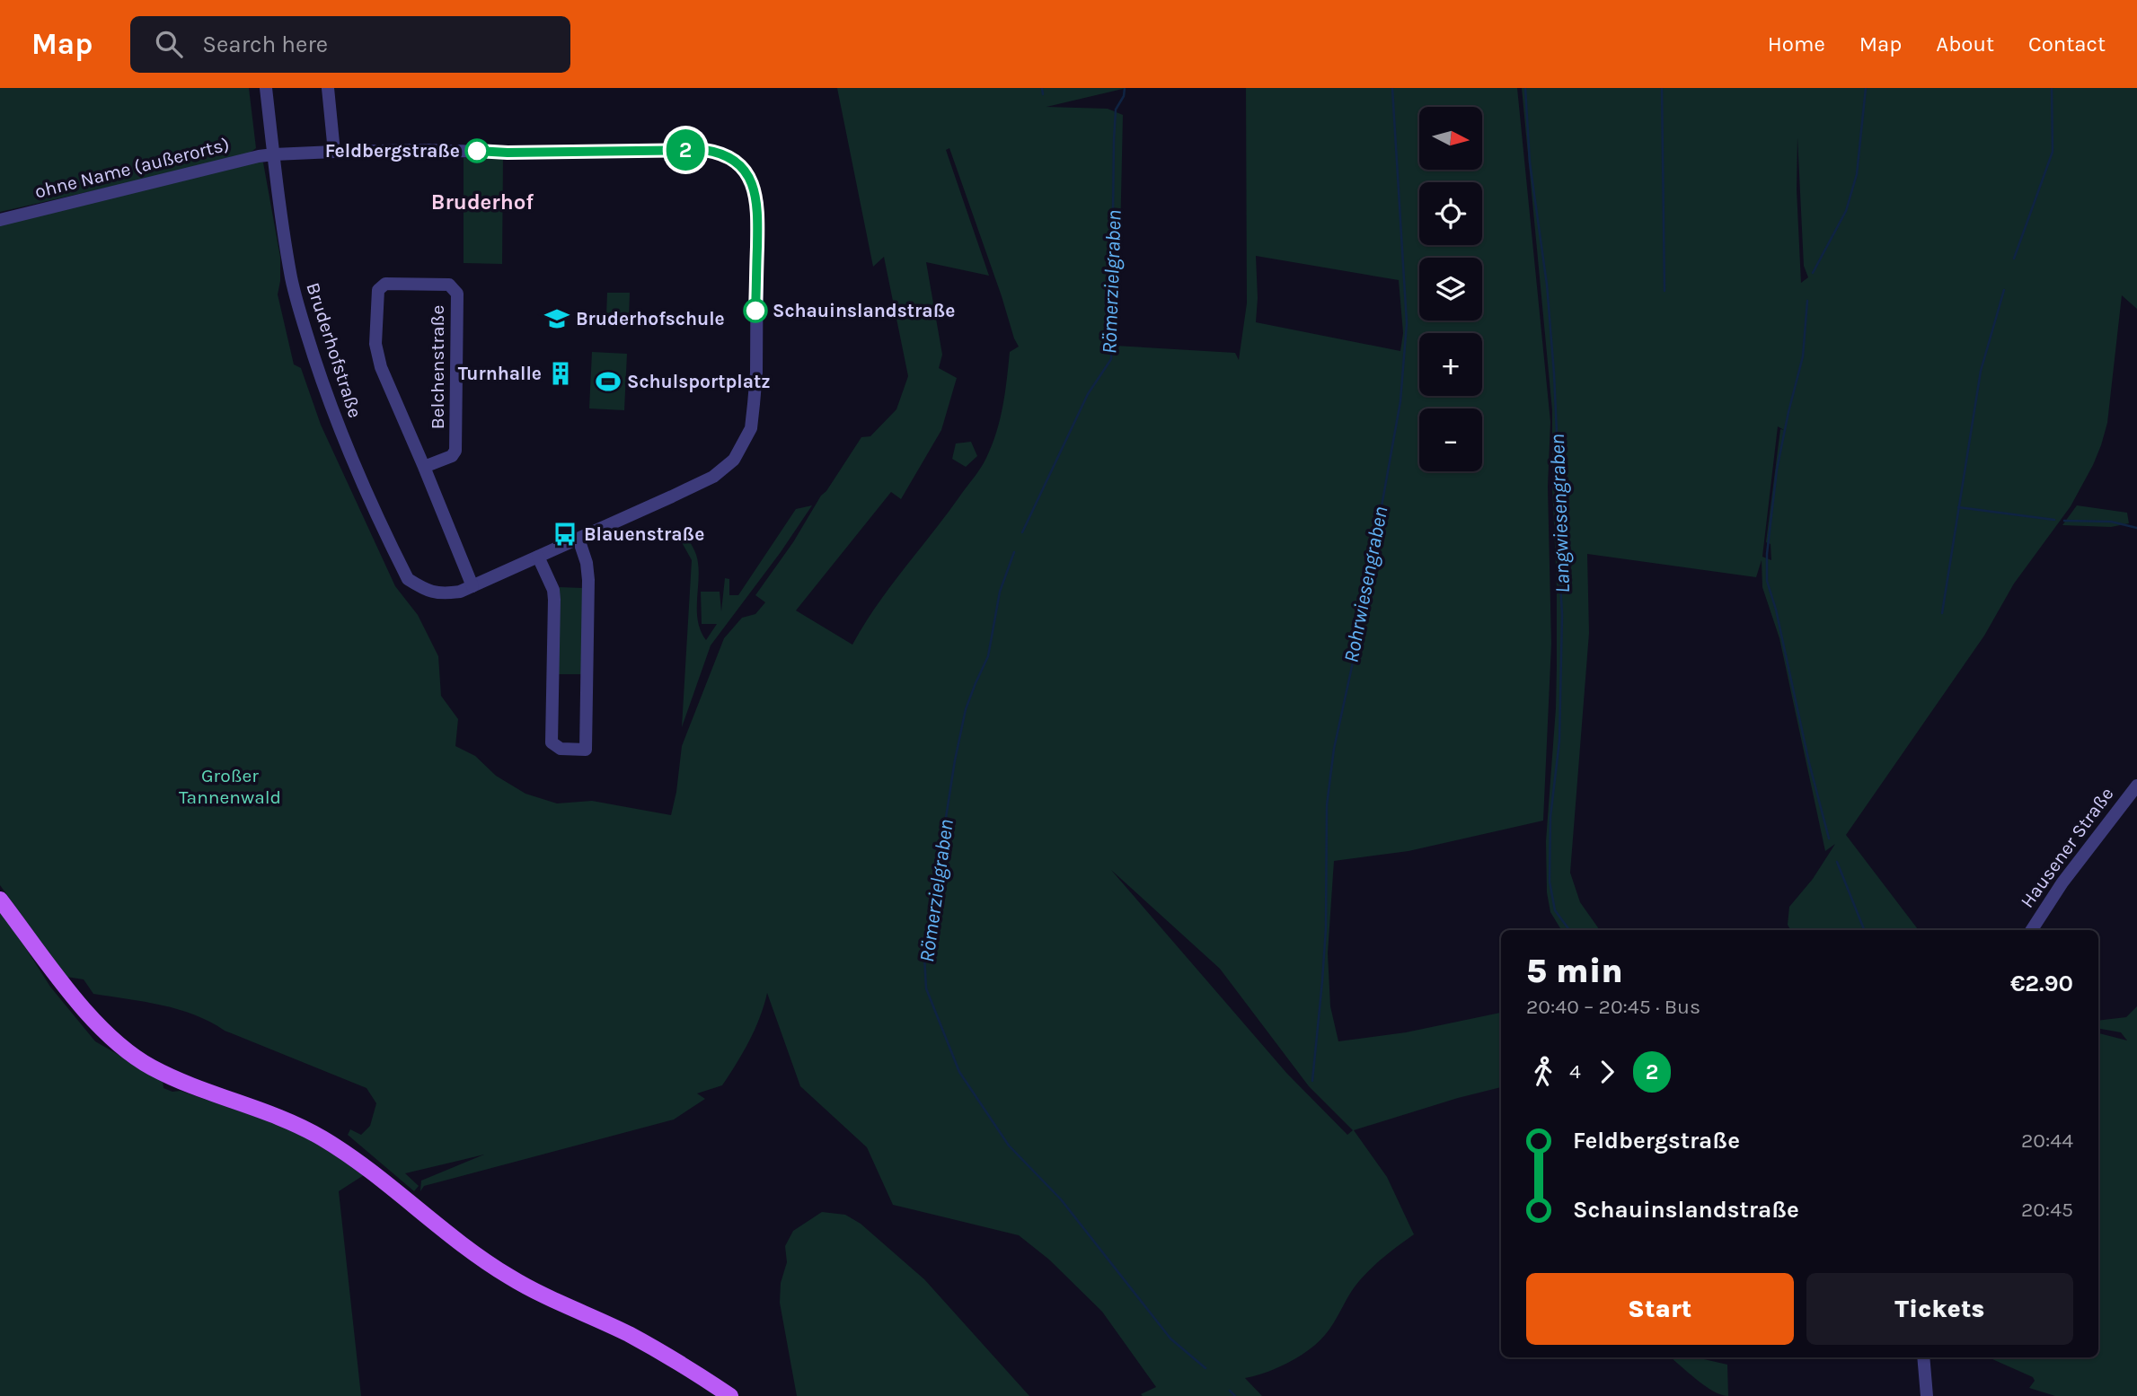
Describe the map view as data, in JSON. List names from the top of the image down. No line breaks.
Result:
{"streets":{"street":["ohne Name (außerorts)","Bruderhofstraße","Belchenstraße","Hausener Straße"]},"crossings":[["ohne Name (außerorts)","Bruderhofstraße"],["Bruderhofstraße","Belchenstraße"]],"districts":["Bruderhof"],"water":["Römerzielgraben","Langwiesengraben","Rohrwiesengraben"],"parks":["Großer Tannenwald"],"places":{"other":["Feldbergstraße","Schauinslandstraße"],"school or university":["Bruderhofschule"],"building":["Turnhalle"],"sports":["Schulsportplatz"],"bus stop":["Blauenstraße"]},"lines":["bus line 2"],"north":"right","page":{"header":"Map","search":"Search here","nav":["Home","Map","About","Contact"],"on_map":"2","map_buttons":["+","−"],"heading":["5 min","20:40 – 20:45 · Bus","€2.90"],"legs":["4","2"],"list":[{"name":"Feldbergstraße","value":"20:44"},{"name":"Schauinslandstraße","value":"20:45"}],"buttons":["Start","Tickets"]}}
